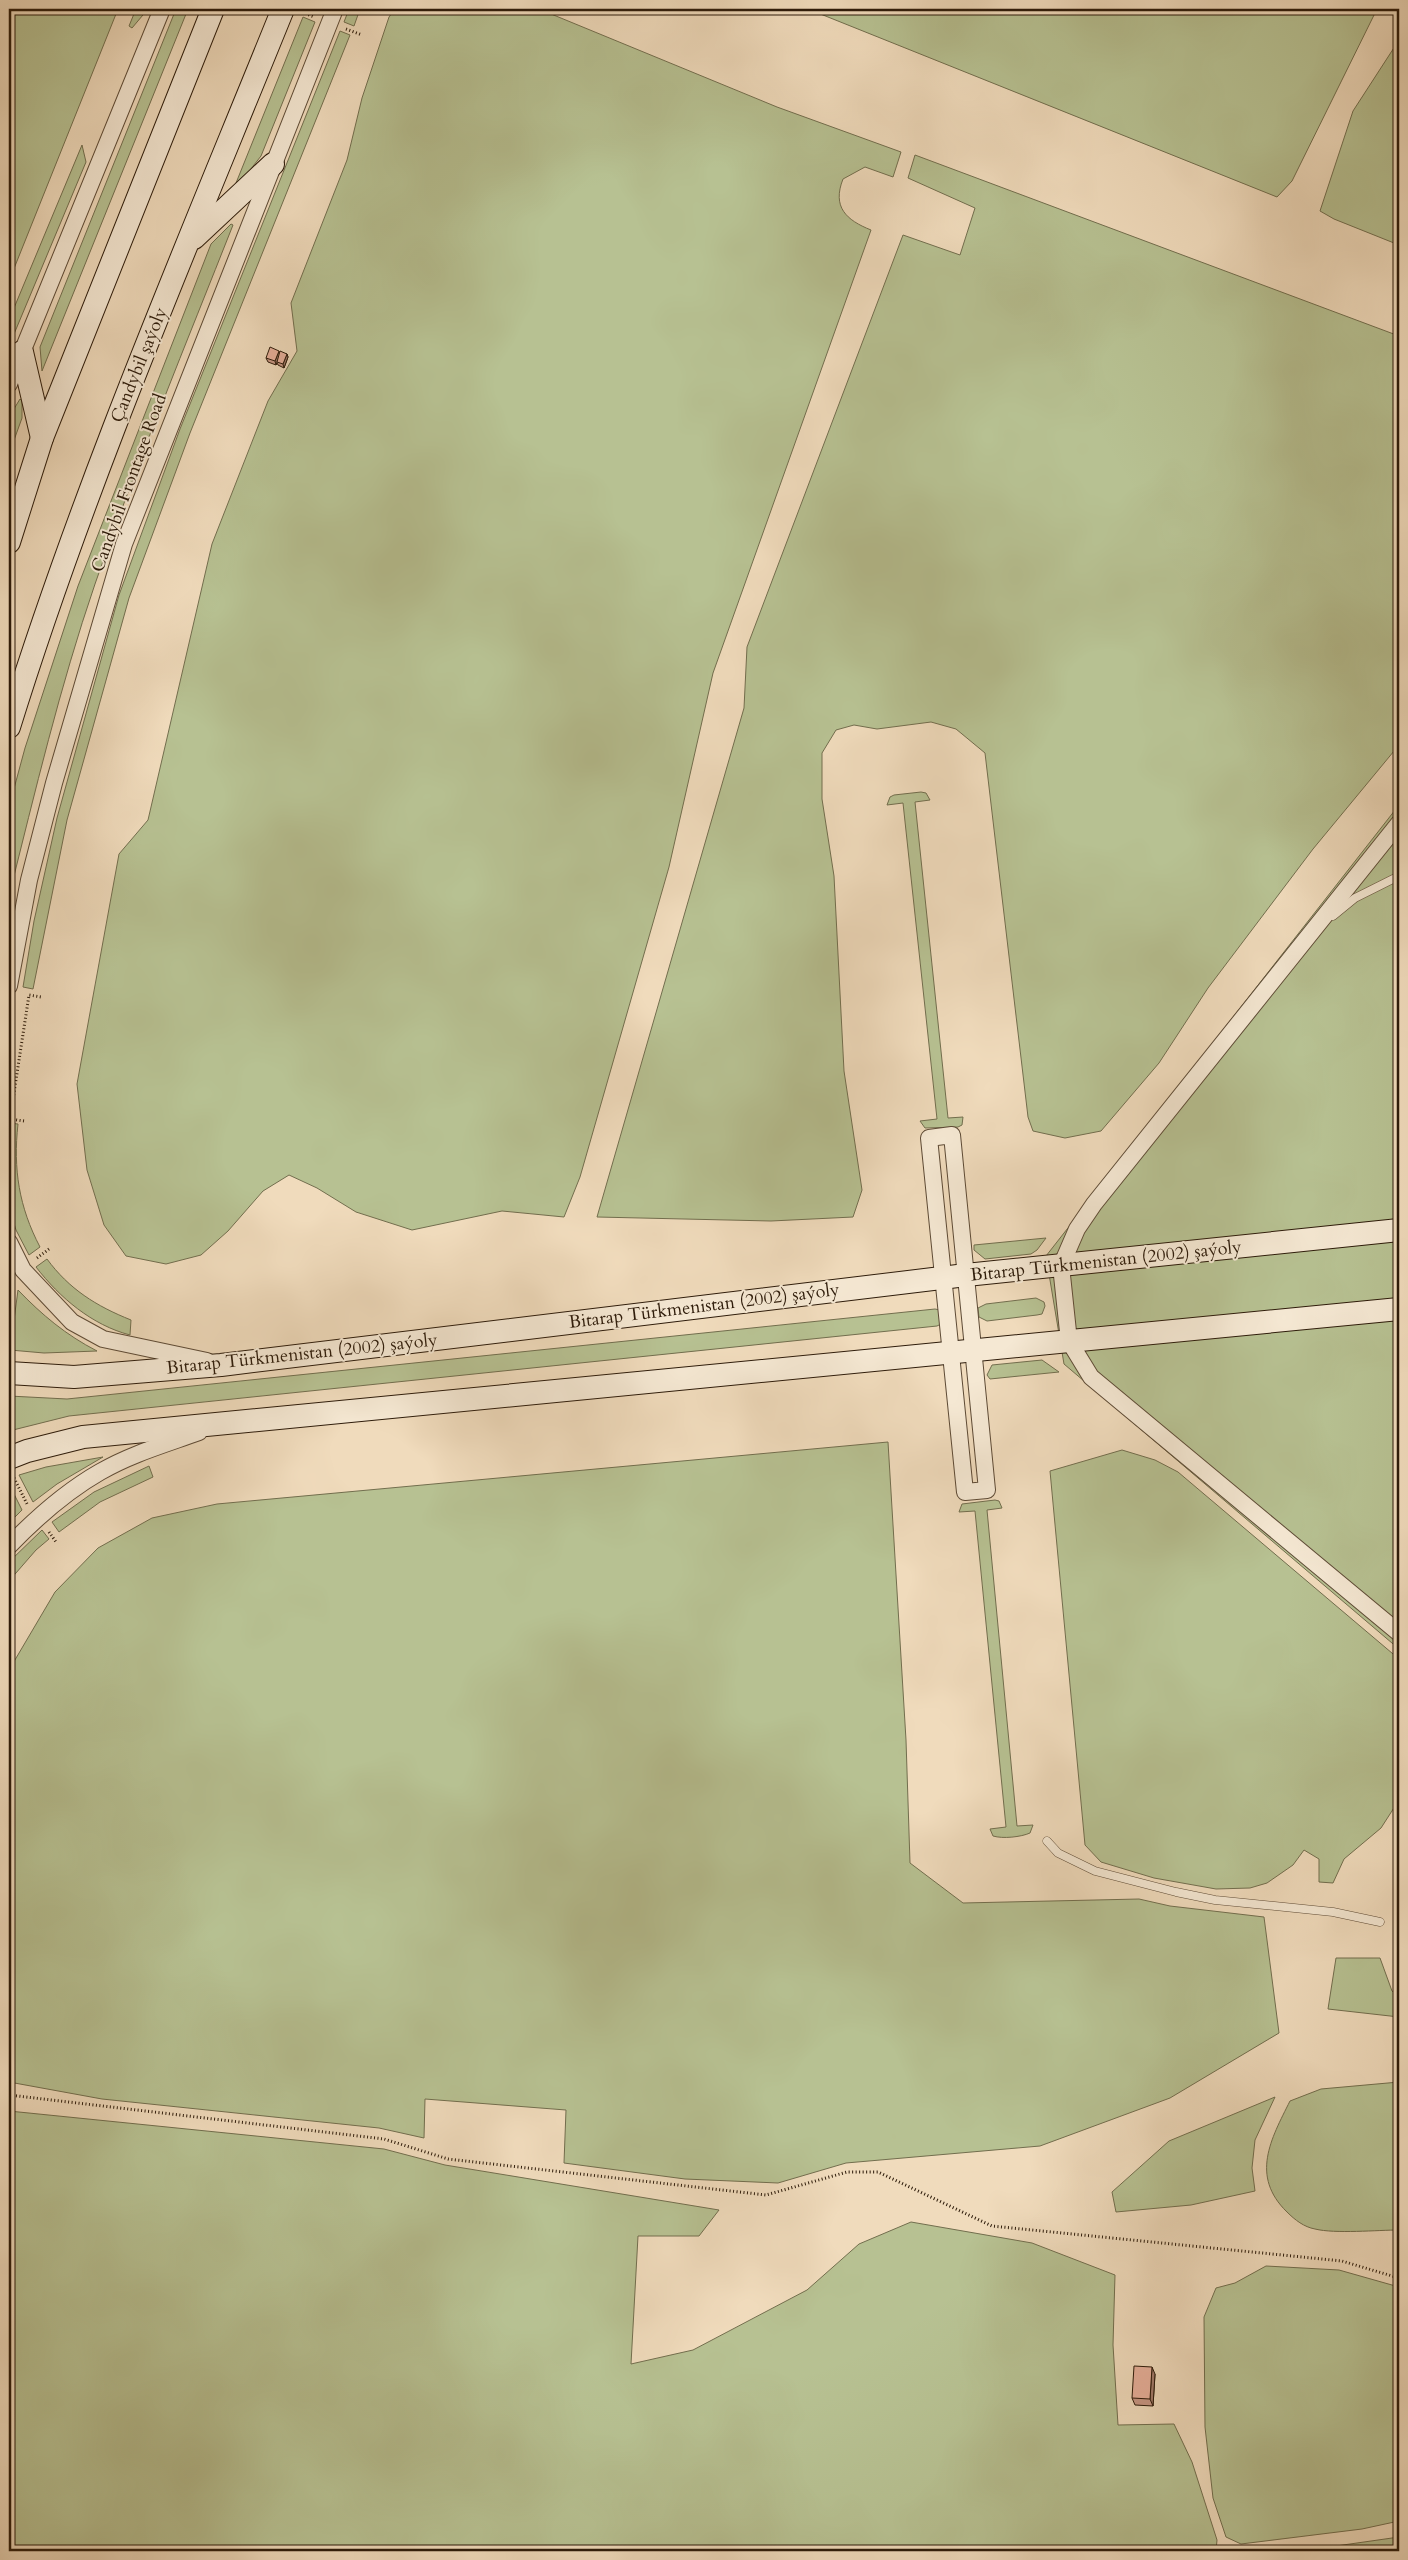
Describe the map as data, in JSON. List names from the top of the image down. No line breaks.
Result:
{"streets":{"street":["Çandybil şaýoly","Candybil Frontage Road","Bitarap Türkmenistan (2002) şaýoly"]}}
